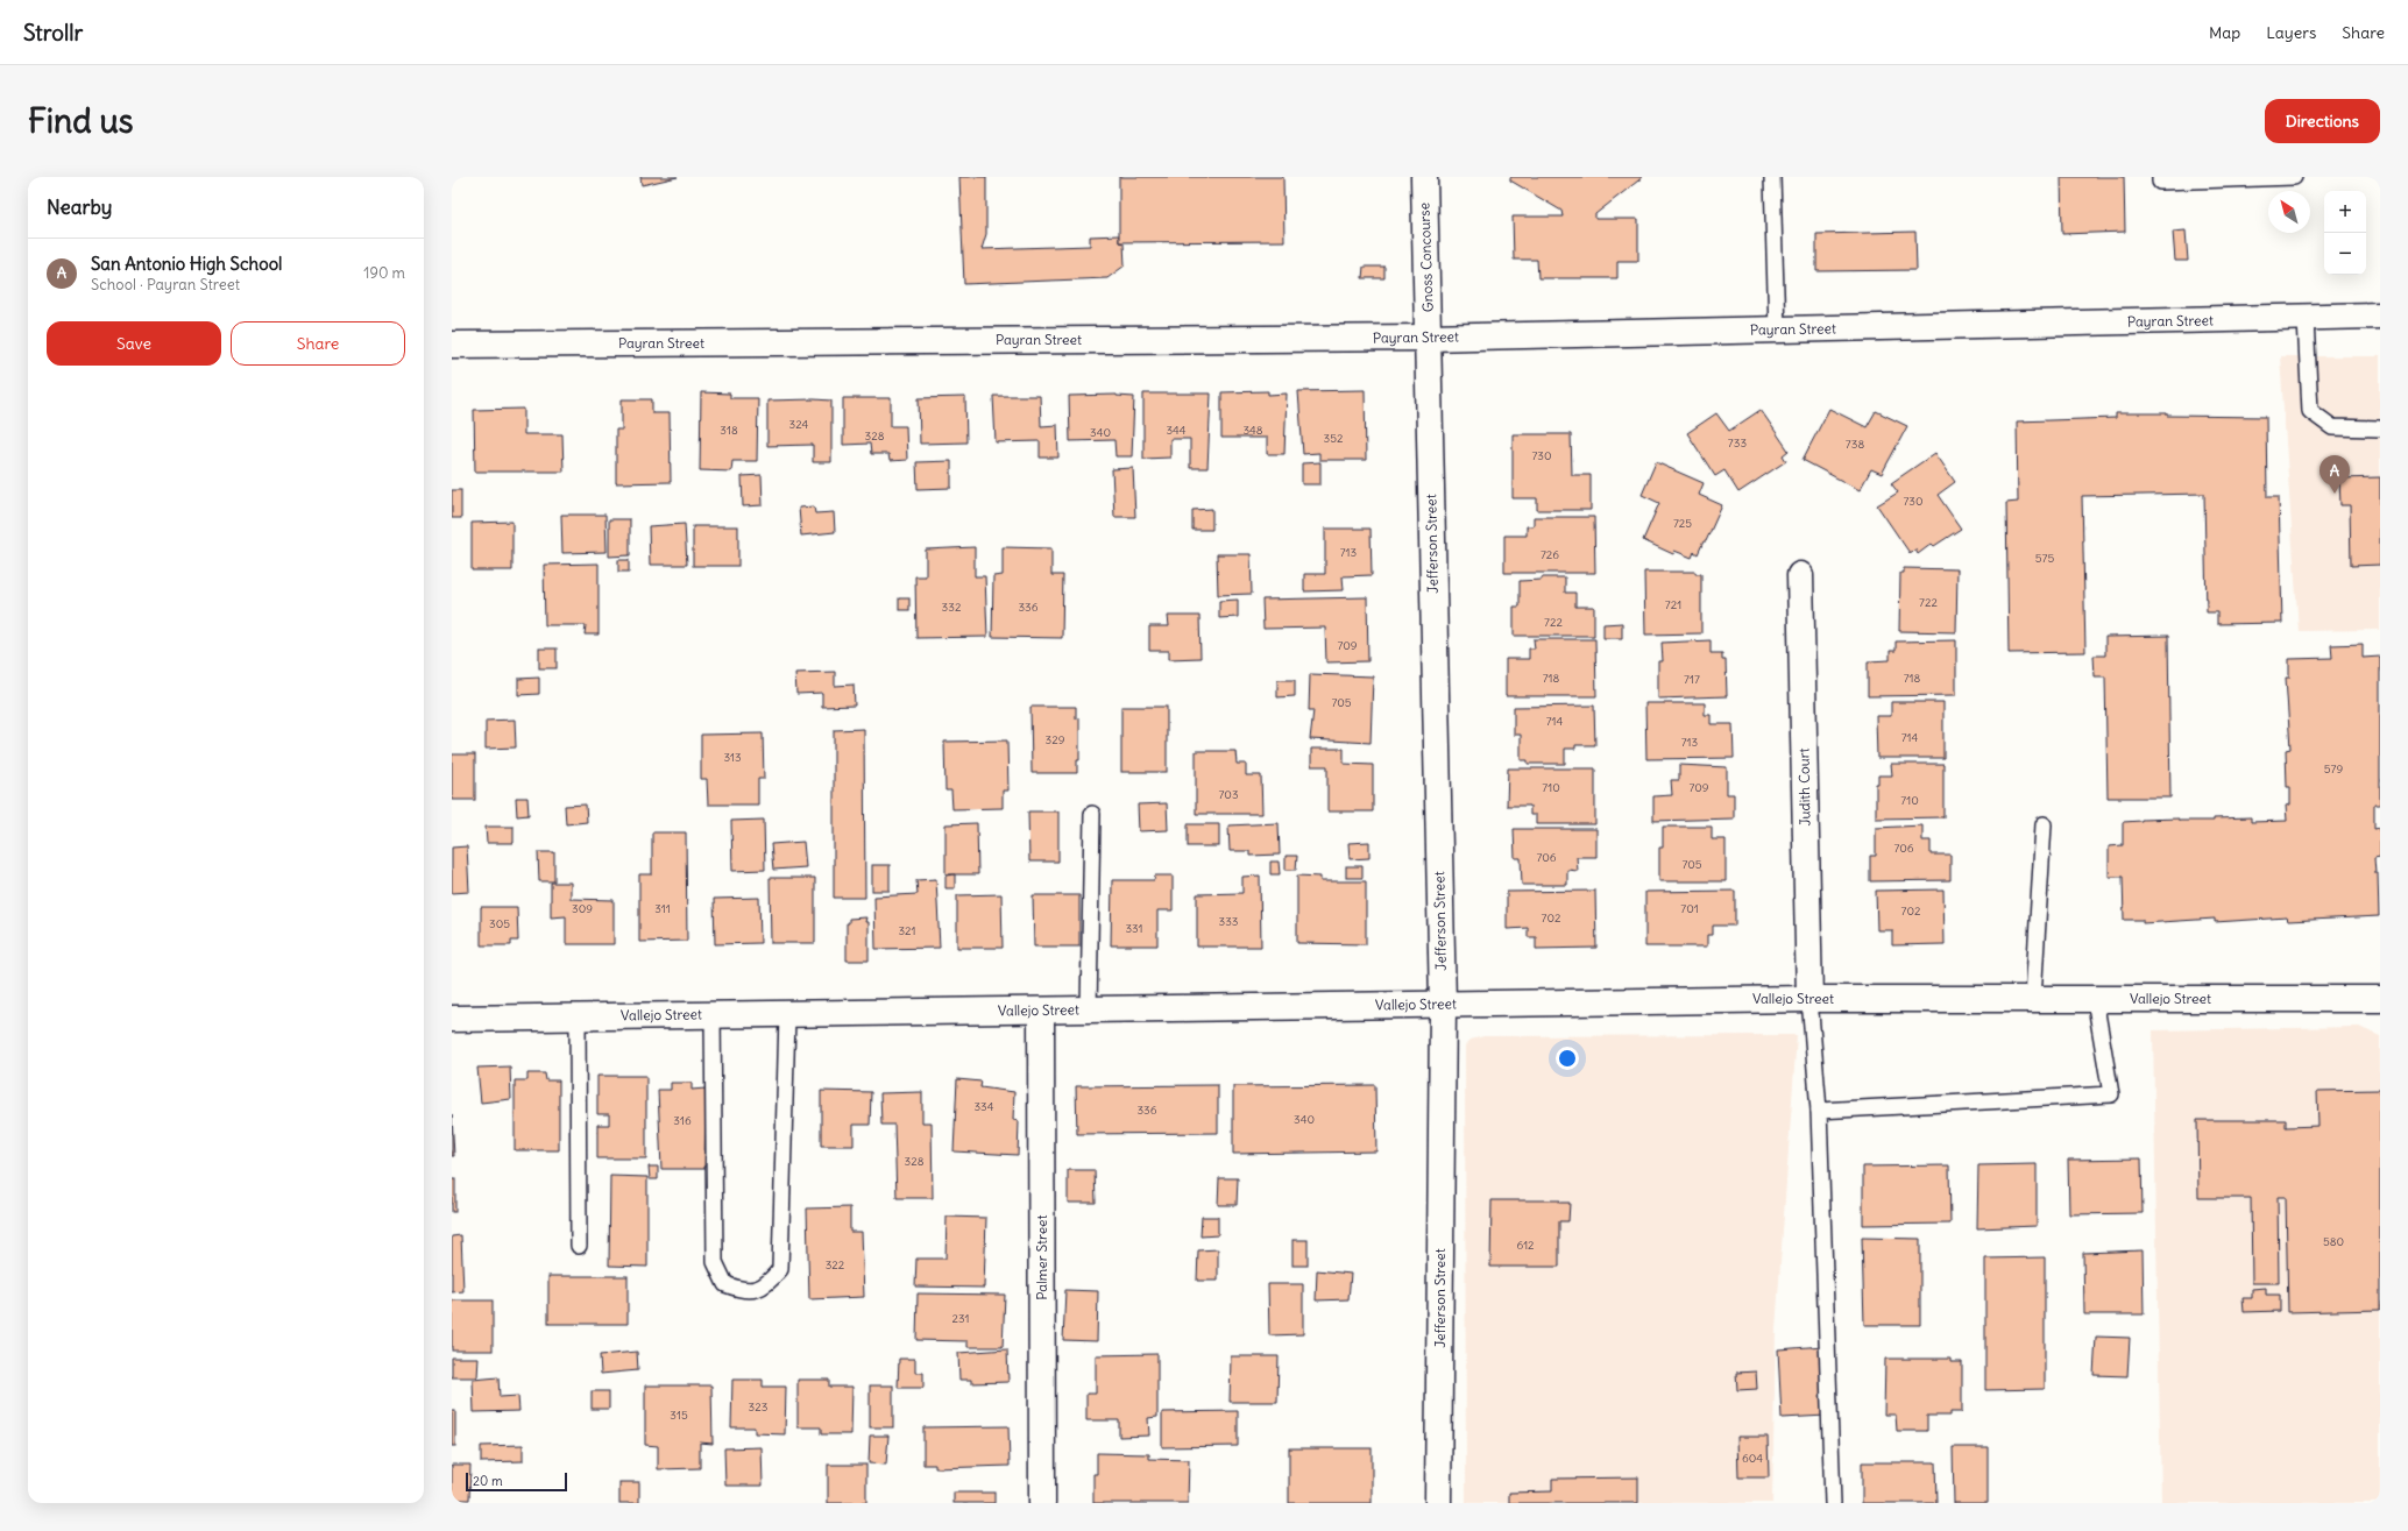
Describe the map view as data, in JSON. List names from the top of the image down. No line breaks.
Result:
{"streets":{"street":["Gnoss Concourse","Payran Street","Jefferson Street","Judith Court","Vallejo Street","Palmer Street"]},"crossings":[["Gnoss Concourse","Payran Street"],["Gnoss Concourse","Jefferson Street"],["Payran Street","Jefferson Street"],["Jefferson Street","Vallejo Street"],["Judith Court","Vallejo Street"],["Vallejo Street","Palmer Street"]],"house_numbers":["324","318","344","348","340","328","352","733","738","730","730","725","713","726","575","722","721","332","336","722","709","718","718","717","705","714","714","329","713","313","579","710","709","703","710","706","706","705","309","311","701","702","702","333","305","331","321","334","336","340","316","328","580","612","322","231","323","315","604"],"scale_bar":"20 m","north":"top left","page":{"header":"Strollr","nav":["Map","Layers","Share"],"buttons":["Directions",["Save","Share"]],"title":"Find us","heading":"Nearby","map_buttons":["+","−"],"list":[{"mark":"A","name":"San Antonio High School","note":"School · Payran Street","value":"190 m"}],"pins":"A","scale":"20 m"}}
